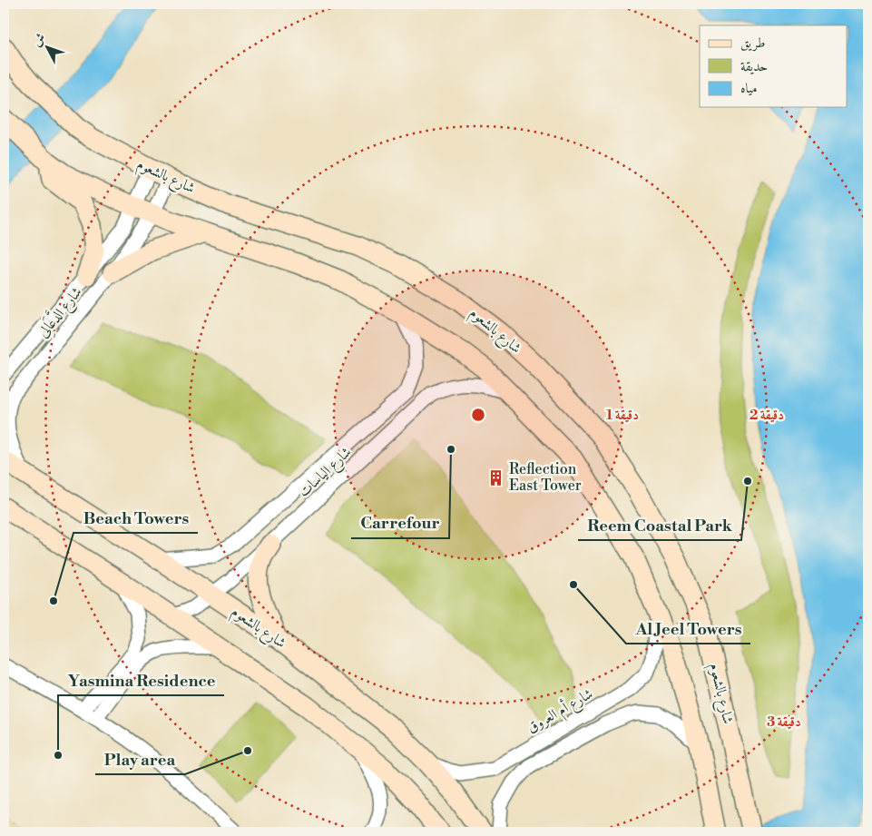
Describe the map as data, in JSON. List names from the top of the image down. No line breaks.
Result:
{"streets":{"main road":["شارع بالشعوم"],"street":["شارع الدَّعَالِى","شارع الياسات","شارع أم العروق"]},"crossings":[["شارع بالشعوم","شارع الدَّعَالِى"],["شارع بالشعوم","شارع الياسات"],["شارع بالشعوم","شارع أم العروق"]],"places":{"other":["Carrefour","Reem Coastal Park","Al Jeel Towers","Beach Towers","Play area","Yasmina Residence"],"building":["Reflection East Tower"]},"legend":["طريق","حديقة","مياه"],"north":"top left","rings":["1 دقيقة","2 دقيقة","3 دقيقة"]}
